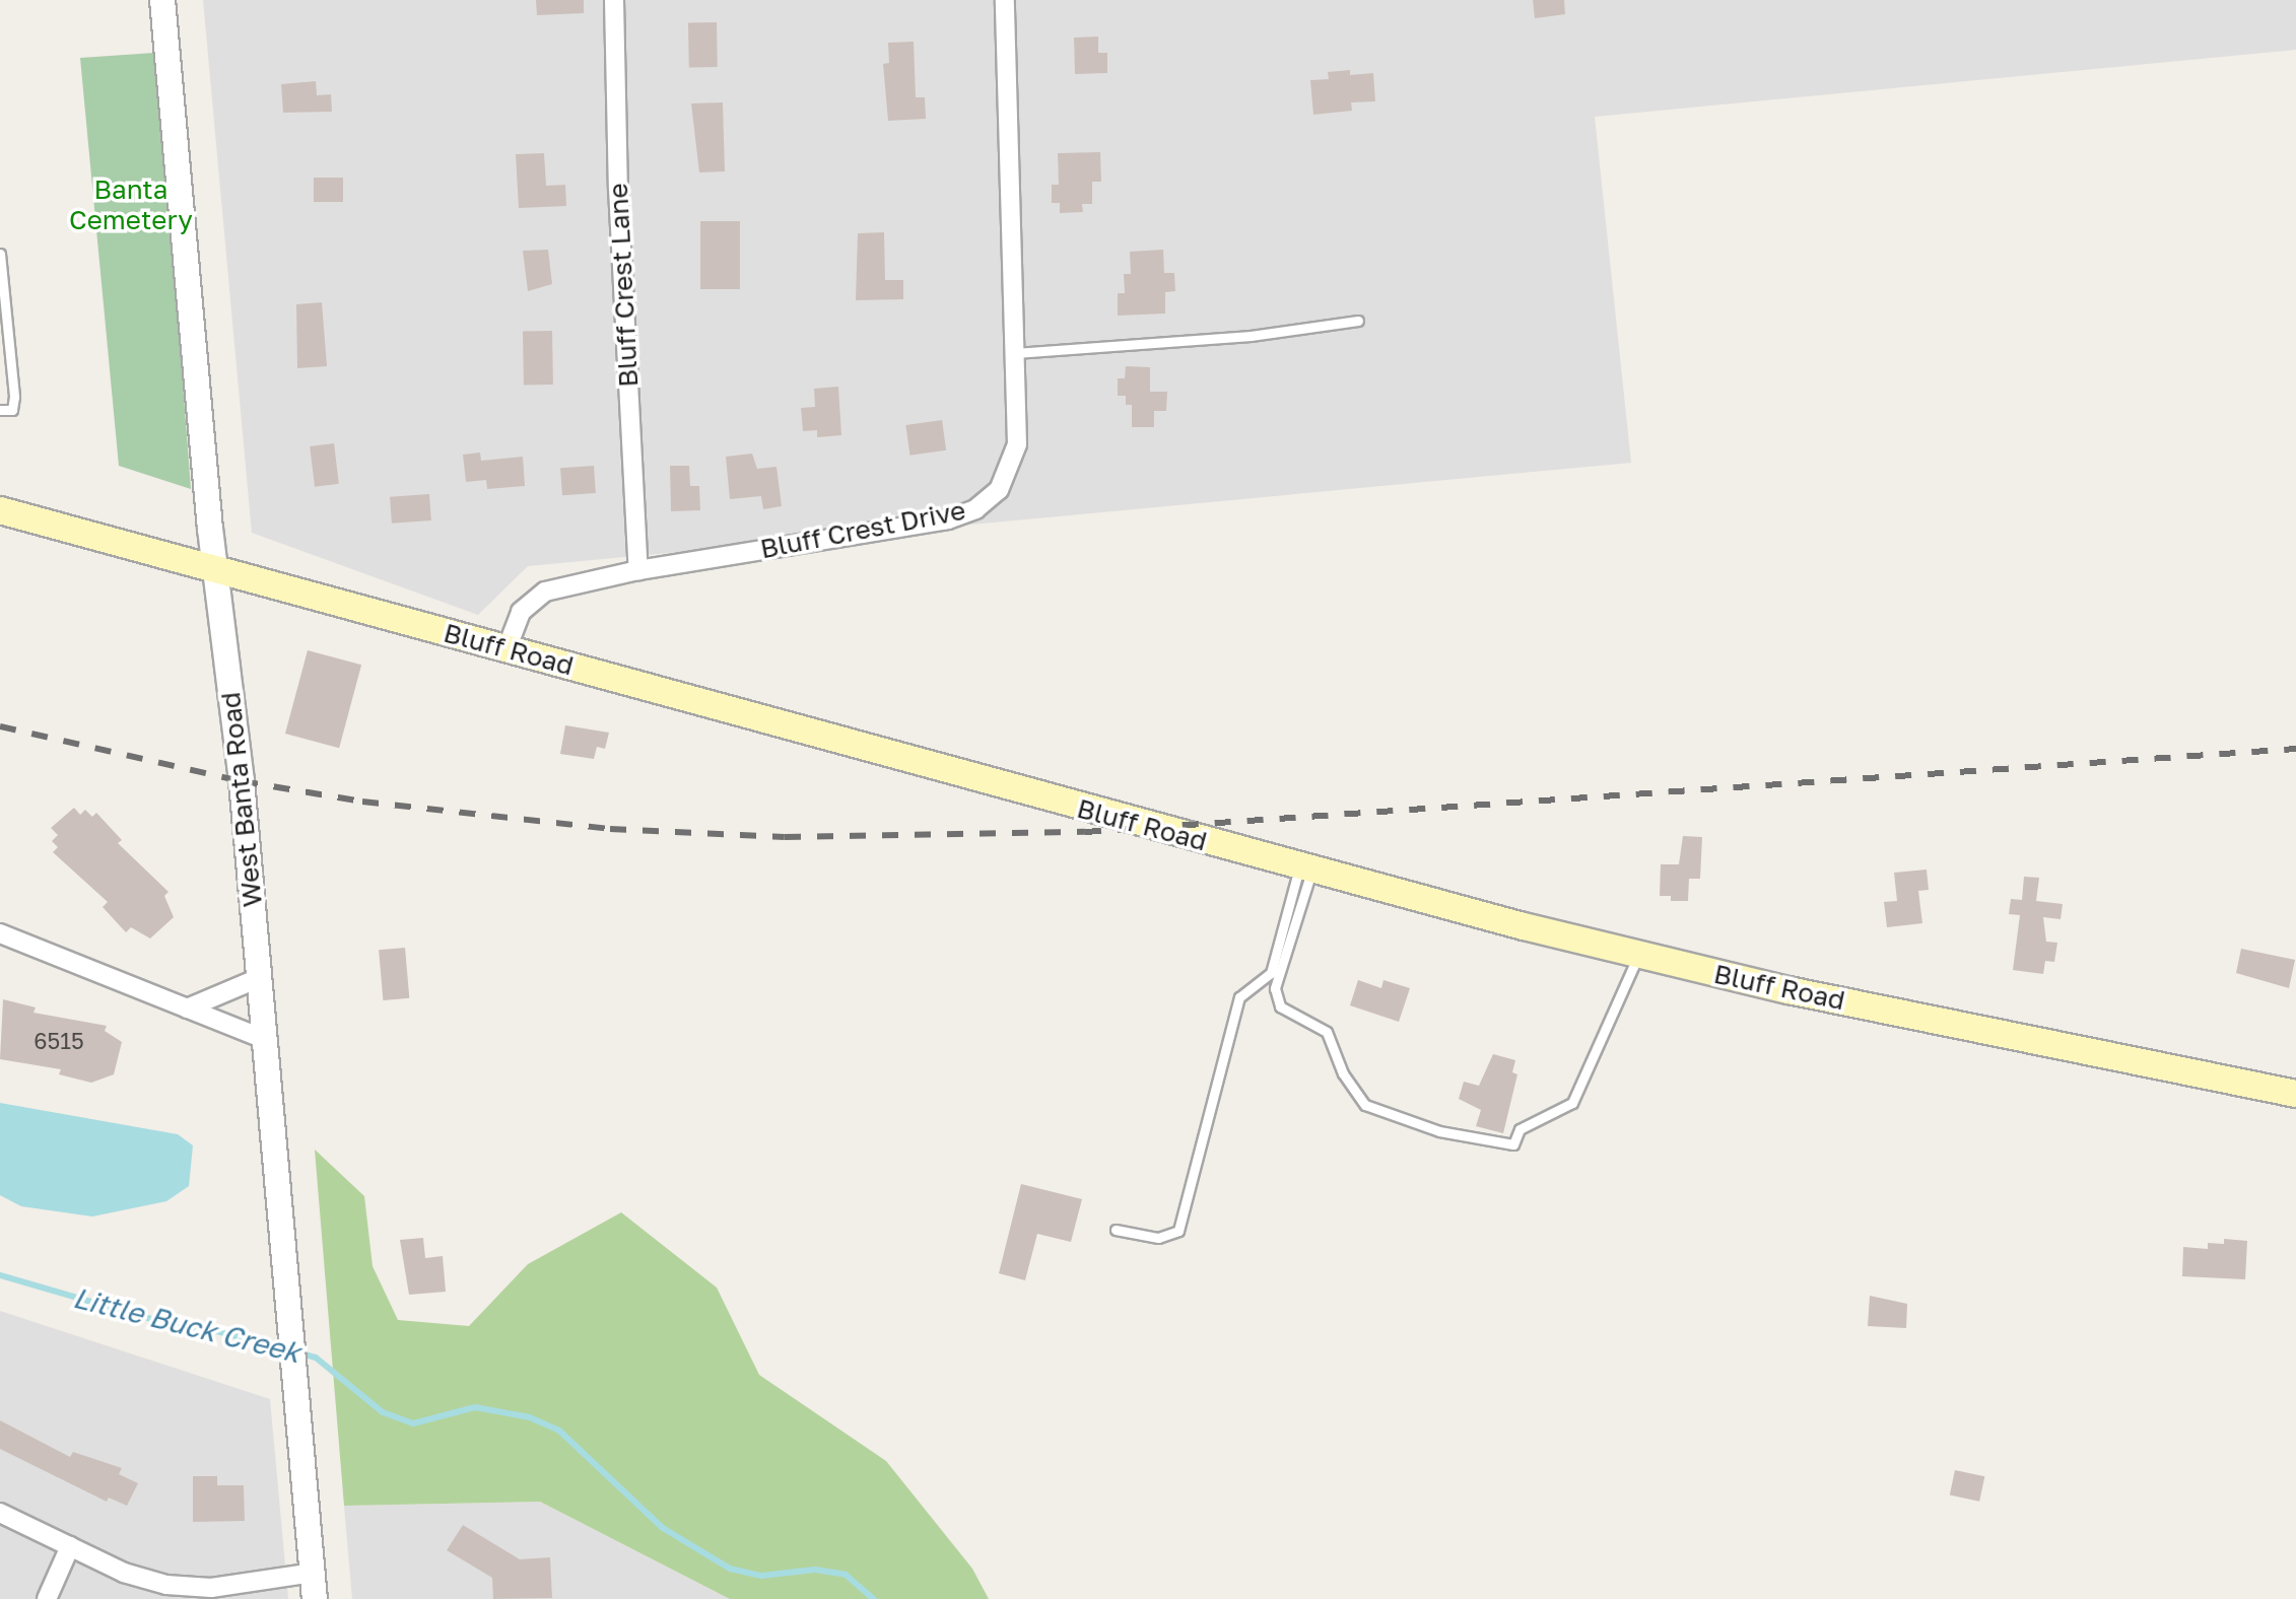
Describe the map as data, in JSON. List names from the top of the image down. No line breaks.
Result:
{"streets":{"main road":["Bluff Road"],"street":["Bluff Crest Lane","Bluff Crest Drive","West Banta Road"]},"crossings":[["Bluff Crest Lane","Bluff Crest Drive"],["Bluff Crest Drive","Bluff Road"],["Bluff Road","West Banta Road"]],"water":["Little Buck Creek"],"parks":["Banta Cemetery"],"house_numbers":["6515"]}
